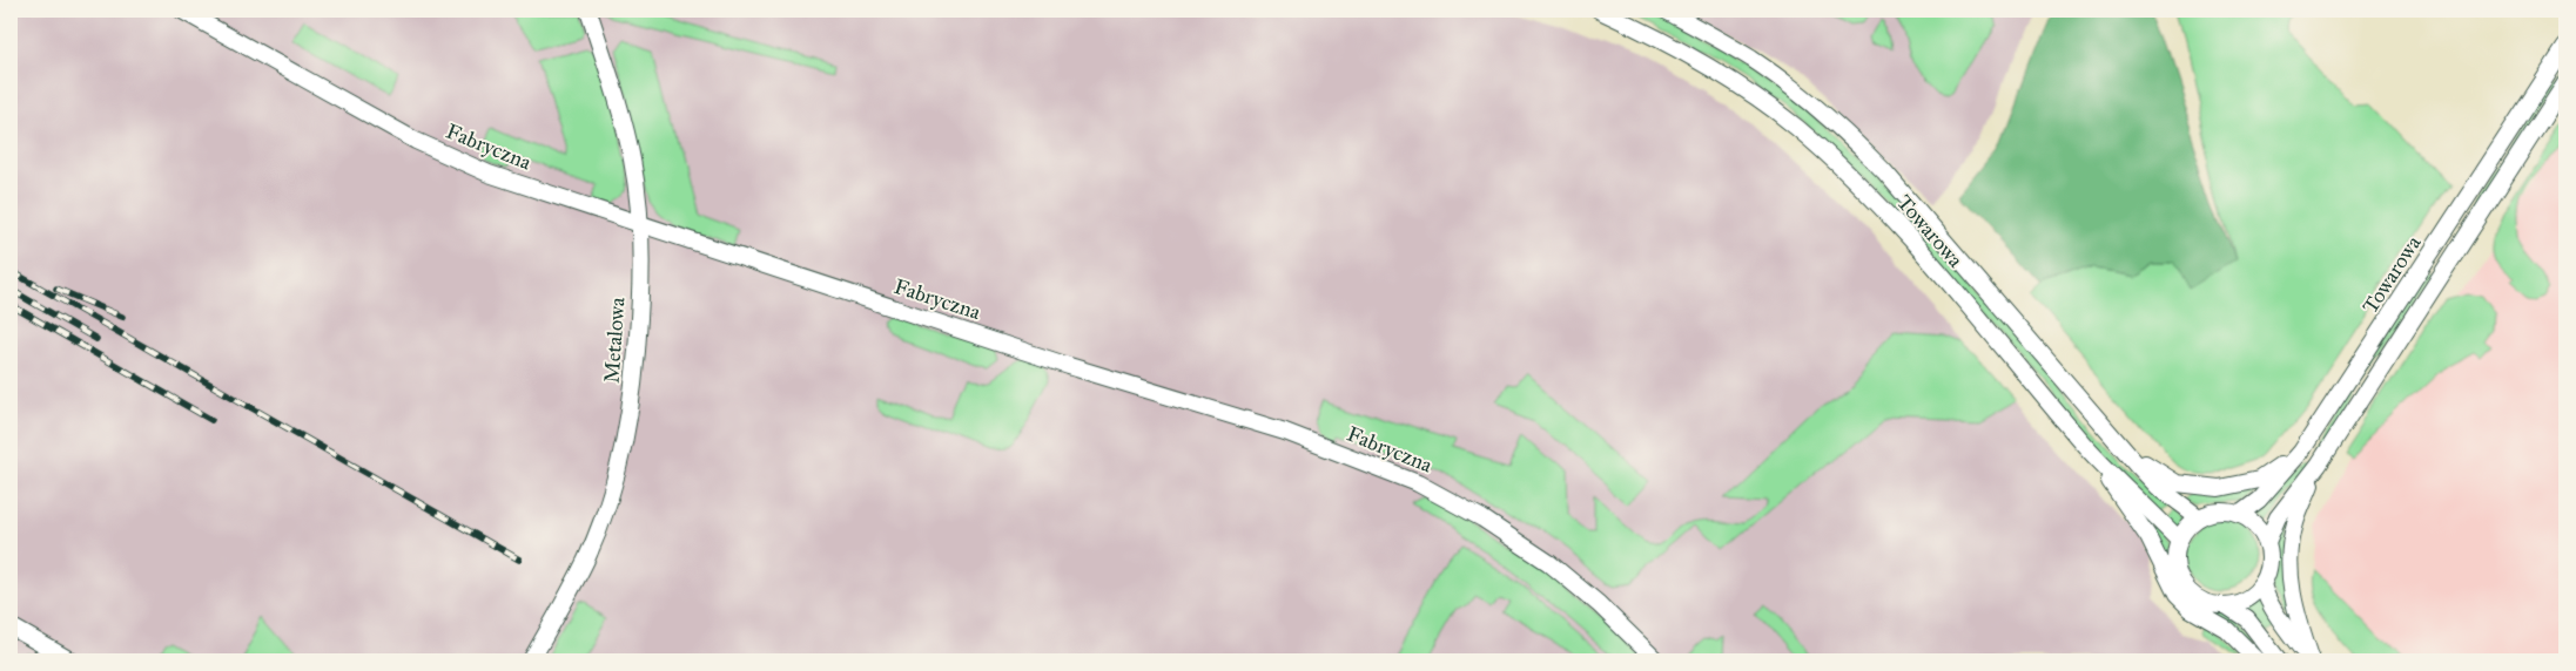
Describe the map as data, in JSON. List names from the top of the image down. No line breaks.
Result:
{"streets":{"street":["Fabryczna","Towarowa","Metalowa"]},"crossings":[["Fabryczna","Metalowa"]]}
